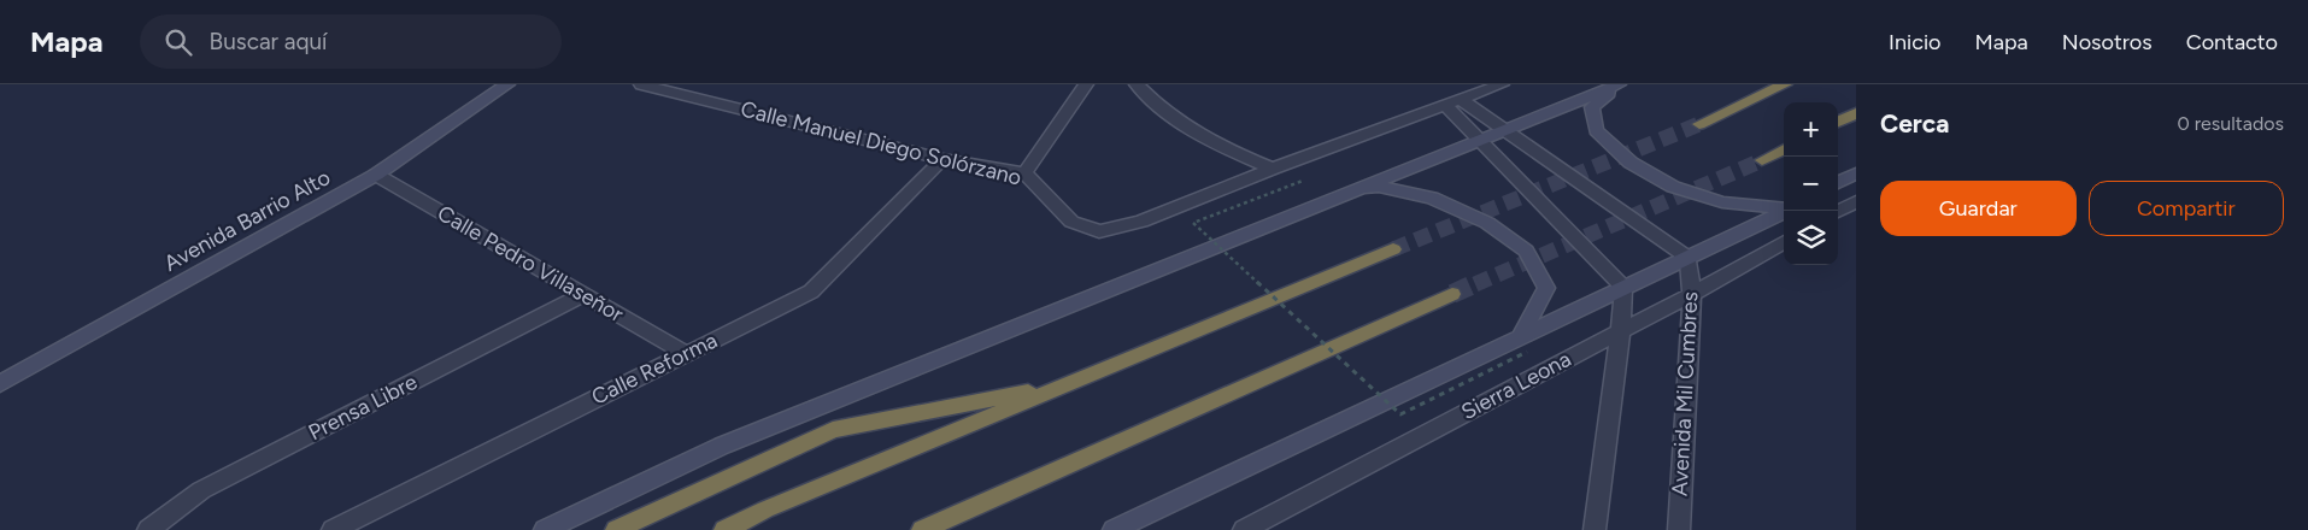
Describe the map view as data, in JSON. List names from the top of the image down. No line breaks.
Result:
{"streets":{"main road":["Avenida Barrio Alto"],"street":["Calle Manuel Diego Solórzano","Calle Pedro Villaseñor","Calle Reforma","Sierra Leona","Avenida Mil Cumbres","Prensa Libre"]},"crossings":[["Calle Manuel Diego Solórzano","Calle Reforma"],["Avenida Barrio Alto","Calle Pedro Villaseñor"],["Calle Pedro Villaseñor","Calle Reforma"],["Calle Pedro Villaseñor","Prensa Libre"],["Sierra Leona","Avenida Mil Cumbres"]],"page":{"header":"Mapa","search":"Buscar aquí","nav":["Inicio","Mapa","Nosotros","Contacto"],"heading":["Cerca","0 resultados"],"map_buttons":["+","−"],"buttons":["Guardar","Compartir"]}}
